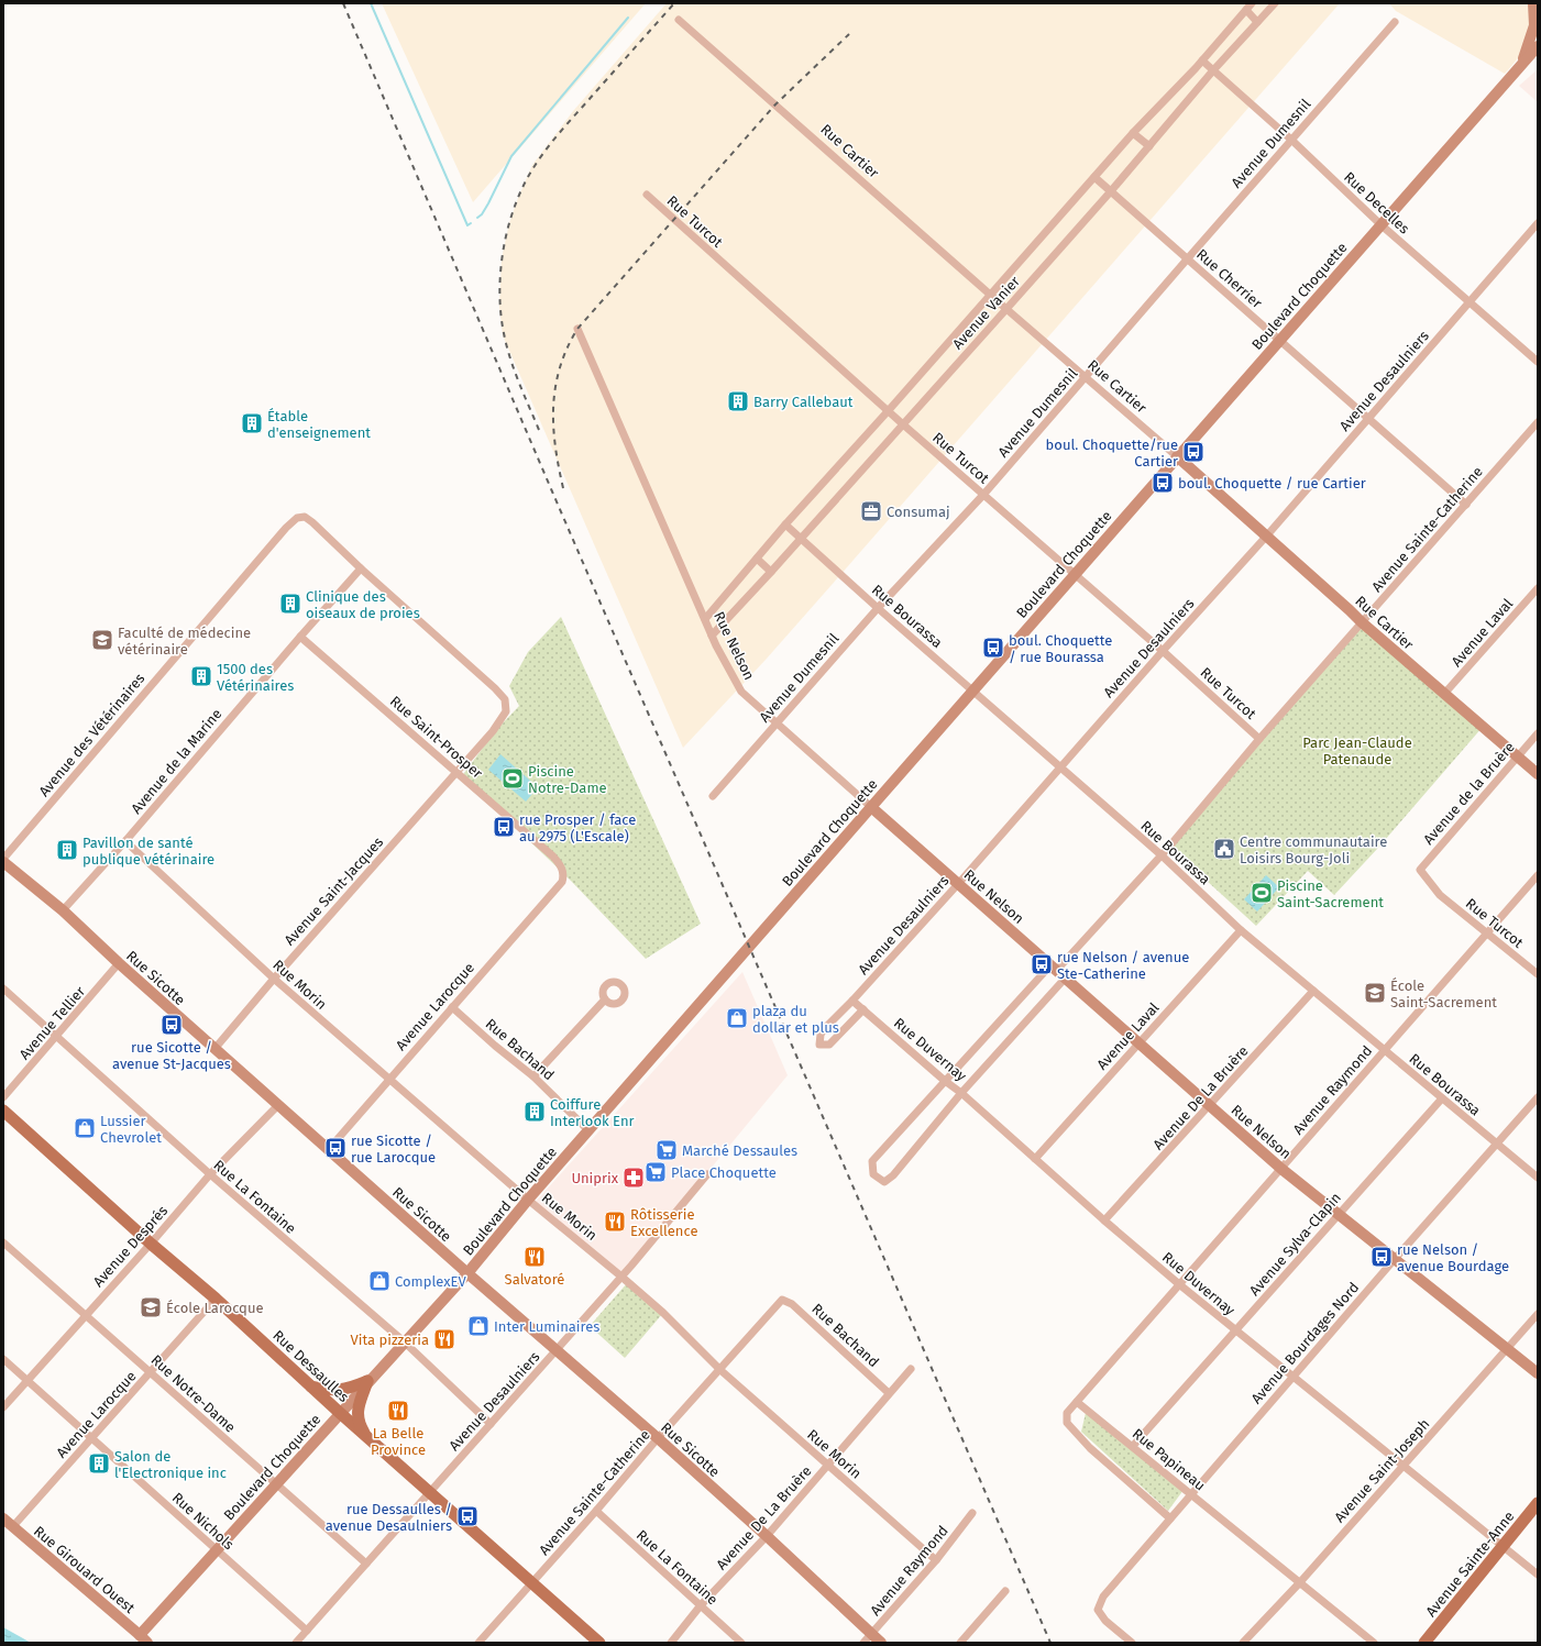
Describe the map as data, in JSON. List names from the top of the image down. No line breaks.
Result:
{"streets":{"main road":["Rue Dessaulles","Avenue Sainte-Anne"],"street":["Avenue Dumesnil","Rue Cartier","Rue Decelles","Rue Turcot","Rue Cherrier","Boulevard Choquette","Avenue Vanier","Avenue Desaulniers","Avenue Sainte-Catherine","Rue Bourassa","Avenue Laval","Rue Nelson","Avenue des Vétérinaires","Rue Saint-Prosper","Avenue de la Marine","Avenue de la Bruère","Avenue Saint-Jacques","Rue Sicotte","Rue Morin","Avenue Larocque","Avenue Tellier","Rue Bachand","Rue Duvernay","Avenue Raymond","Avenue De La Bruère","Rue La Fontaine","Avenue Sylva-Clapin","Avenue Després","Avenue Bourdages Nord","Rue Notre-Dame","Rue Papineau","Avenue Saint-Joseph","Rue Nichols","Rue Girouard Ouest"]},"crossings":[["Avenue Dumesnil","Rue Cartier"],["Avenue Dumesnil","Rue Decelles"],["Avenue Dumesnil","Rue Turcot"],["Avenue Dumesnil","Rue Cherrier"],["Avenue Dumesnil","Rue Bourassa"],["Avenue Dumesnil","Rue Nelson"],["Rue Cartier","Boulevard Choquette"],["Rue Cartier","Avenue Vanier"],["Rue Cartier","Avenue Desaulniers"],["Rue Cartier","Avenue Sainte-Catherine"],["Rue Cartier","Avenue Laval"],["Rue Cartier","Avenue de la Bruère"],["Rue Decelles","Boulevard Choquette"],["Rue Decelles","Avenue Vanier"],["Rue Decelles","Avenue Desaulniers"],["Rue Turcot","Boulevard Choquette"],["Rue Turcot","Avenue Vanier"],["Rue Turcot","Avenue Desaulniers"],["Rue Turcot","Avenue Sainte-Catherine"],["Rue Turcot","Avenue de la Bruère"],["Rue Turcot","Avenue Raymond"],["Rue Cherrier","Boulevard Choquette"],["Rue Cherrier","Avenue Vanier"],["Rue Cherrier","Avenue Desaulniers"],["Rue Cherrier","Avenue Sainte-Catherine"],["Boulevard Choquette","Rue Bourassa"],["Boulevard Choquette","Rue Nelson"],["Boulevard Choquette","Rue Sicotte"],["Boulevard Choquette","Rue Morin"],["Boulevard Choquette","Rue Bachand"],["Boulevard Choquette","Rue La Fontaine"],["Boulevard Choquette","Rue Dessaulles"],["Boulevard Choquette","Rue Notre-Dame"],["Boulevard Choquette","Rue Nichols"],["Boulevard Choquette","Rue Girouard Ouest"],["Avenue Vanier","Rue Bourassa"],["Avenue Vanier","Rue Nelson"],["Avenue Desaulniers","Rue Bourassa"],["Avenue Desaulniers","Rue Nelson"],["Avenue Desaulniers","Rue Sicotte"],["Avenue Desaulniers","Rue Morin"],["Avenue Desaulniers","Rue Duvernay"],["Avenue Desaulniers","Rue La Fontaine"],["Avenue Desaulniers","Rue Dessaulles"],["Avenue Desaulniers","Rue Notre-Dame"],["Avenue Desaulniers","Rue Nichols"],["Avenue Sainte-Catherine","Rue Bourassa"],["Avenue Sainte-Catherine","Rue Nelson"],["Avenue Sainte-Catherine","Rue Sicotte"],["Avenue Sainte-Catherine","Rue Morin"],["Avenue Sainte-Catherine","Rue Bachand"],["Avenue Sainte-Catherine","Rue Duvernay"],["Avenue Sainte-Catherine","Rue La Fontaine"],["Avenue Sainte-Catherine","Rue Dessaulles"],["Rue Bourassa","Avenue Laval"],["Rue Bourassa","Avenue Raymond"],["Rue Bourassa","Avenue De La Bruère"],["Rue Bourassa","Avenue Sylva-Clapin"],["Rue Bourassa","Avenue Bourdages Nord"],["Avenue Laval","Rue Nelson"],["Avenue Laval","Rue Duvernay"],["Rue Nelson","Avenue Raymond"],["Rue Nelson","Avenue De La Bruère"],["Rue Nelson","Avenue Sylva-Clapin"],["Rue Nelson","Avenue Bourdages Nord"],["Rue Nelson","Avenue Saint-Joseph"],["Avenue des Vétérinaires","Avenue de la Marine"],["Avenue des Vétérinaires","Avenue Saint-Jacques"],["Avenue des Vétérinaires","Rue Sicotte"],["Rue Saint-Prosper","Avenue de la Marine"],["Rue Saint-Prosper","Avenue Saint-Jacques"],["Rue Saint-Prosper","Avenue Larocque"],["Avenue de la Marine","Avenue Saint-Jacques"],["Avenue de la Marine","Rue Sicotte"],["Avenue de la Marine","Rue Morin"],["Avenue Saint-Jacques","Rue Sicotte"],["Avenue Saint-Jacques","Rue Morin"],["Rue Sicotte","Avenue Larocque"],["Rue Sicotte","Avenue Tellier"],["Rue Sicotte","Avenue Raymond"],["Rue Sicotte","Avenue De La Bruère"],["Rue Sicotte","Avenue Després"],["Rue Morin","Avenue Larocque"],["Rue Morin","Avenue Raymond"],["Rue Morin","Avenue De La Bruère"],["Avenue Larocque","Rue Bachand"],["Avenue Larocque","Rue Dessaulles"],["Avenue Larocque","Rue Notre-Dame"],["Avenue Larocque","Rue Nichols"],["Avenue Larocque","Rue Girouard Ouest"],["Avenue Tellier","Rue La Fontaine"],["Rue Bachand","Avenue De La Bruère"],["Rue Duvernay","Avenue Raymond"],["Rue Duvernay","Avenue De La Bruère"],["Rue Duvernay","Avenue Sylva-Clapin"],["Rue Duvernay","Avenue Bourdages Nord"],["Rue Duvernay","Avenue Saint-Joseph"],["Rue Duvernay","Avenue Sainte-Anne"],["Avenue Raymond","Rue Papineau"],["Avenue De La Bruère","Rue La Fontaine"],["Rue La Fontaine","Avenue Després"],["Avenue Sylva-Clapin","Rue Papineau"],["Avenue Després","Rue Dessaulles"],["Avenue Després","Rue Notre-Dame"],["Avenue Després","Rue Nichols"],["Avenue Bourdages Nord","Rue Papineau"],["Rue Papineau","Avenue Saint-Joseph"]],"parks":["Parc Jean-Claude Patenaude"],"places":{"building":["Barry Callebaut","Étable d'enseignement","Clinique des oiseaux de proies","1500 des Vétérinaires","Pavillon de santé publique vétérinaire","Coiffure Interlook Enr","Salon de l'Electronique inc"],"bus stop":["boul. Choquette/rue Cartier","boul. Choquette / rue Cartier","boul. Choquette / rue Bourassa","rue Prosper / face au 2975 (L'Escale)","rue Nelson / avenue Ste-Catherine","rue Sicotte / avenue St-Jacques","rue Sicotte / rue Larocque","rue Nelson / avenue Bourdage","rue Dessaulles / avenue Desaulniers"],"office":["Consumaj"],"school or university":["Faculté de médecine vétérinaire","École Saint-Sacrement","École Larocque"],"sports":["Piscine Notre-Dame","Piscine Saint-Sacrement"],"public building":["Centre communautaire Loisirs Bourg-Joli"],"shop":["plaza du dollar et plus","Lussier Chevrolet","ComplexEV","Inter Luminaires"],"supermarket":["Marché Dessaules","Place Choquette"],"pharmacy":["Uniprix"],"restaurant":["Rôtisserie Excellence","Salvatoré","Vita pizzeria","La Belle Province"]}}
